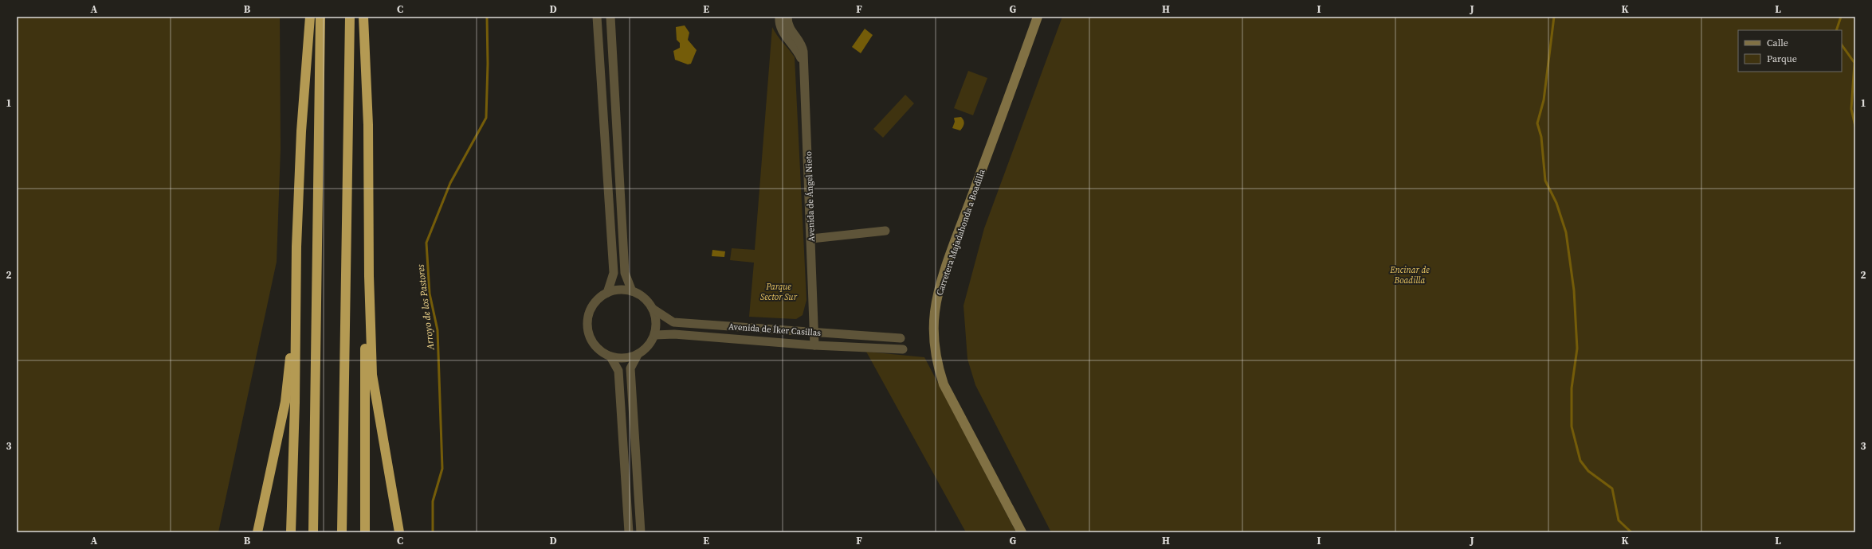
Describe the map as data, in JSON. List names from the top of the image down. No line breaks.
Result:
{"streets":{"street":["Avenida de Ángel Nieto","Carretera Majadahonda a Boadilla","Avenida de Íker Casillas"]},"crossings":[["Avenida de Ángel Nieto","Avenida de Íker Casillas"]],"water":["Arroyo de los Pastores"],"parks":["Encinar de Boadilla","Parque Sector Sur"],"legend":["Calle","Parque"],"grid":{"columns":["A","B","C","D","E","F","G","H","I","J","K","L"],"rows":["1","2","3"]}}
